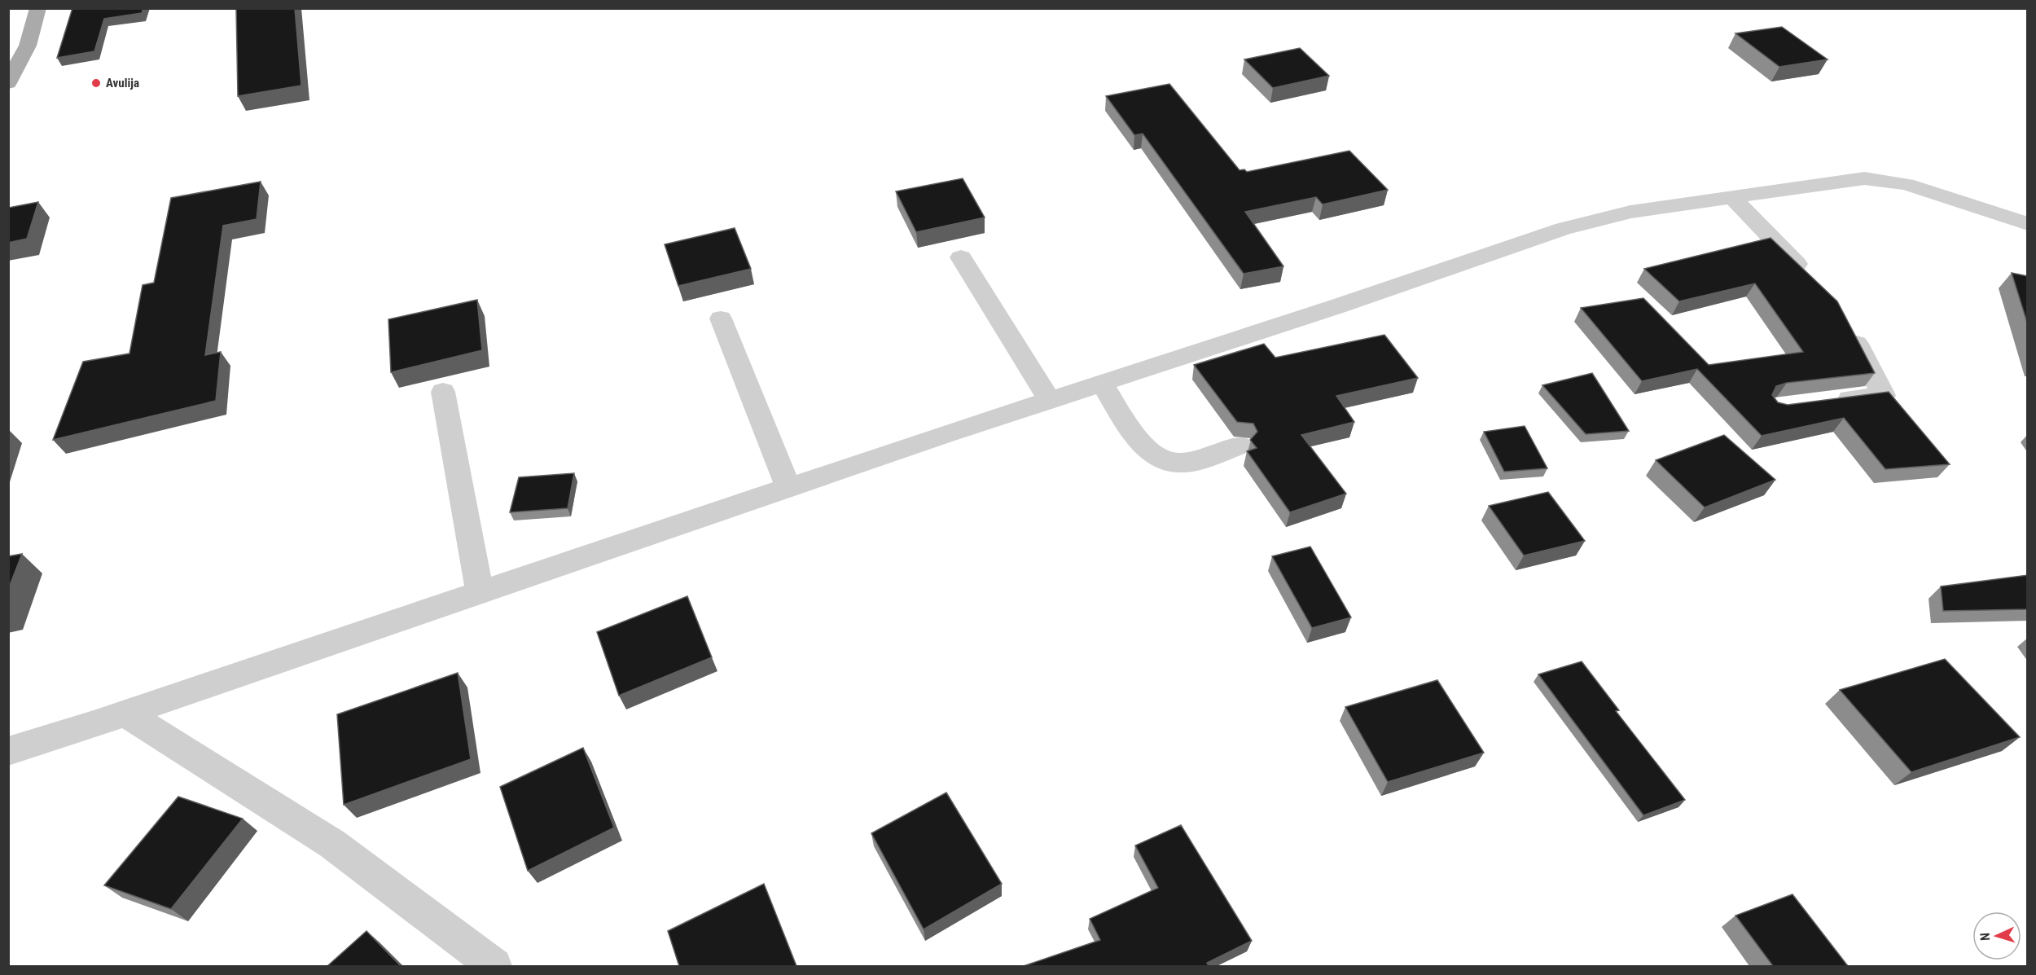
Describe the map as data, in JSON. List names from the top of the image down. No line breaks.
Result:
{"places":["Avulija"],"north":"left"}
